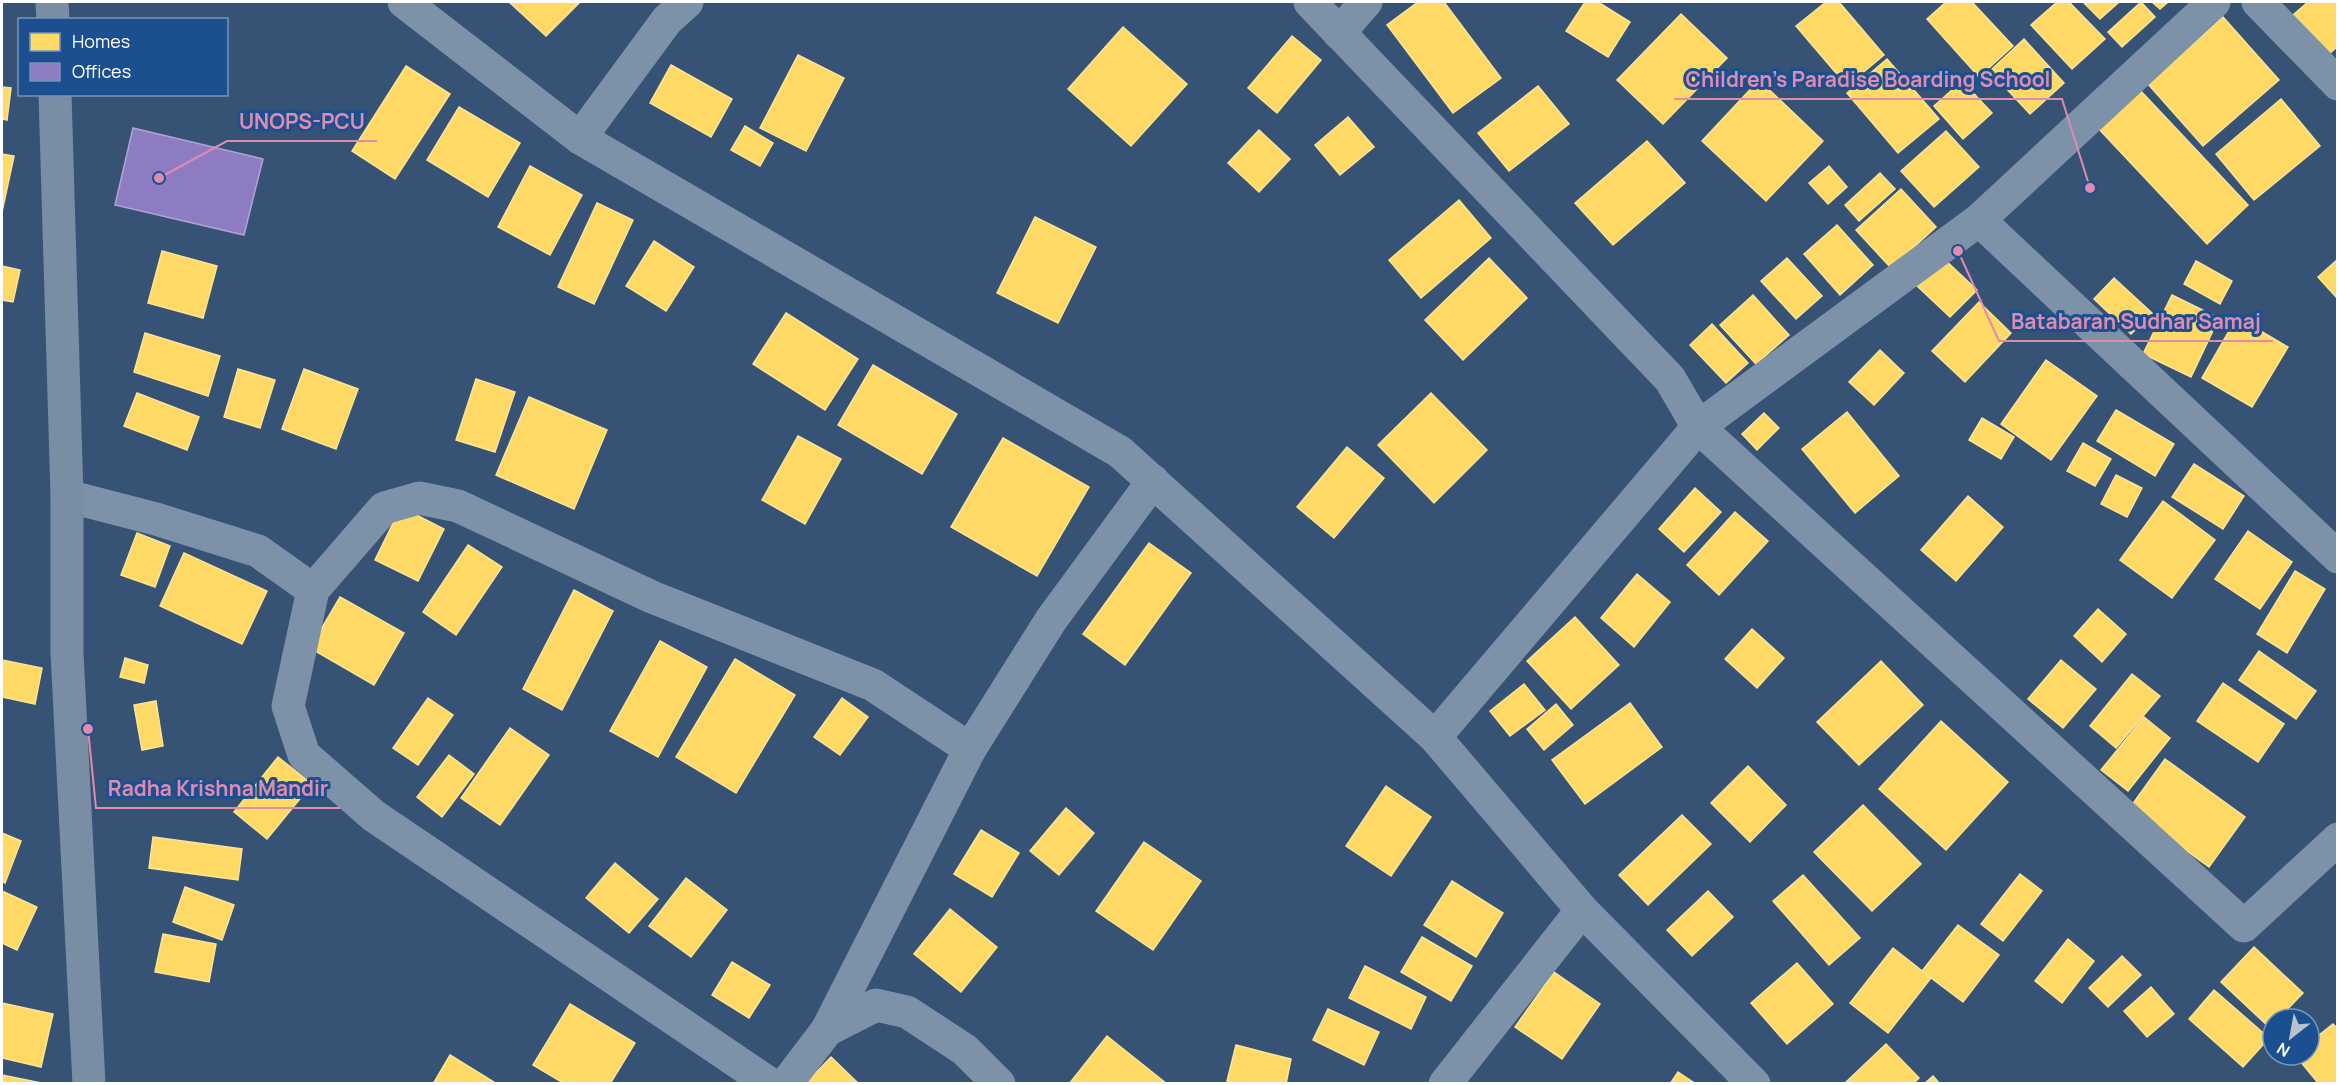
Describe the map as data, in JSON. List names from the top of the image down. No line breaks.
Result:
{"places":["UNOPS-PCU","Children's Paradise Boarding School","Batabaran Sudhar Samaj","Radha Krishna Mandir"],"legend":["Homes","Offices"],"north":"bottom left"}
